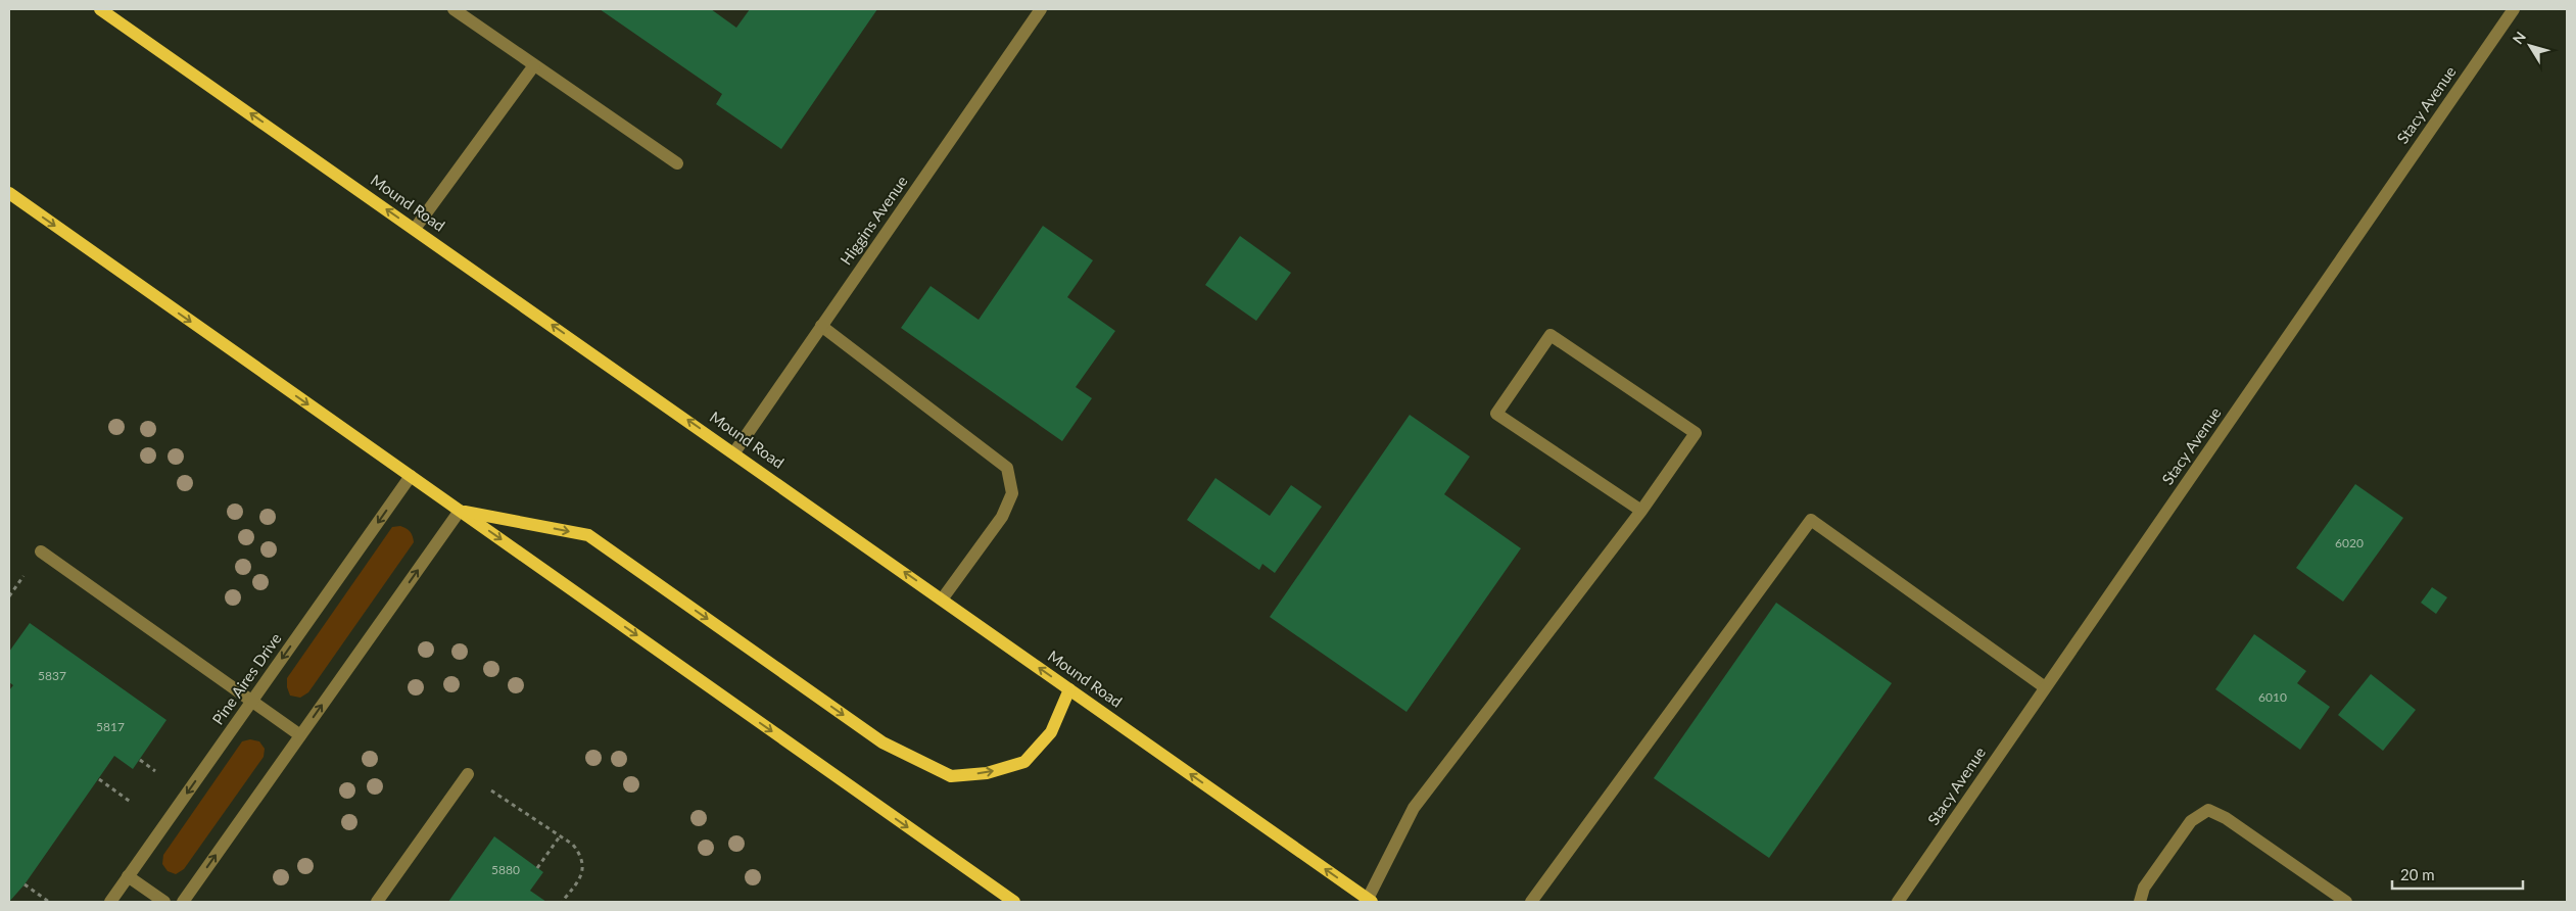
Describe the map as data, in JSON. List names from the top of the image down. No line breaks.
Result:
{"streets":{"main road":["Mound Road"],"street":["Stacy Avenue","Higgins Avenue","Pine Aires Drive"]},"crossings":[["Mound Road","Higgins Avenue"]],"one_way":["Mound Road"],"house_numbers":["6020","5837","6010","5817","5880"],"scale_bar":"20 m","north":"top left"}
